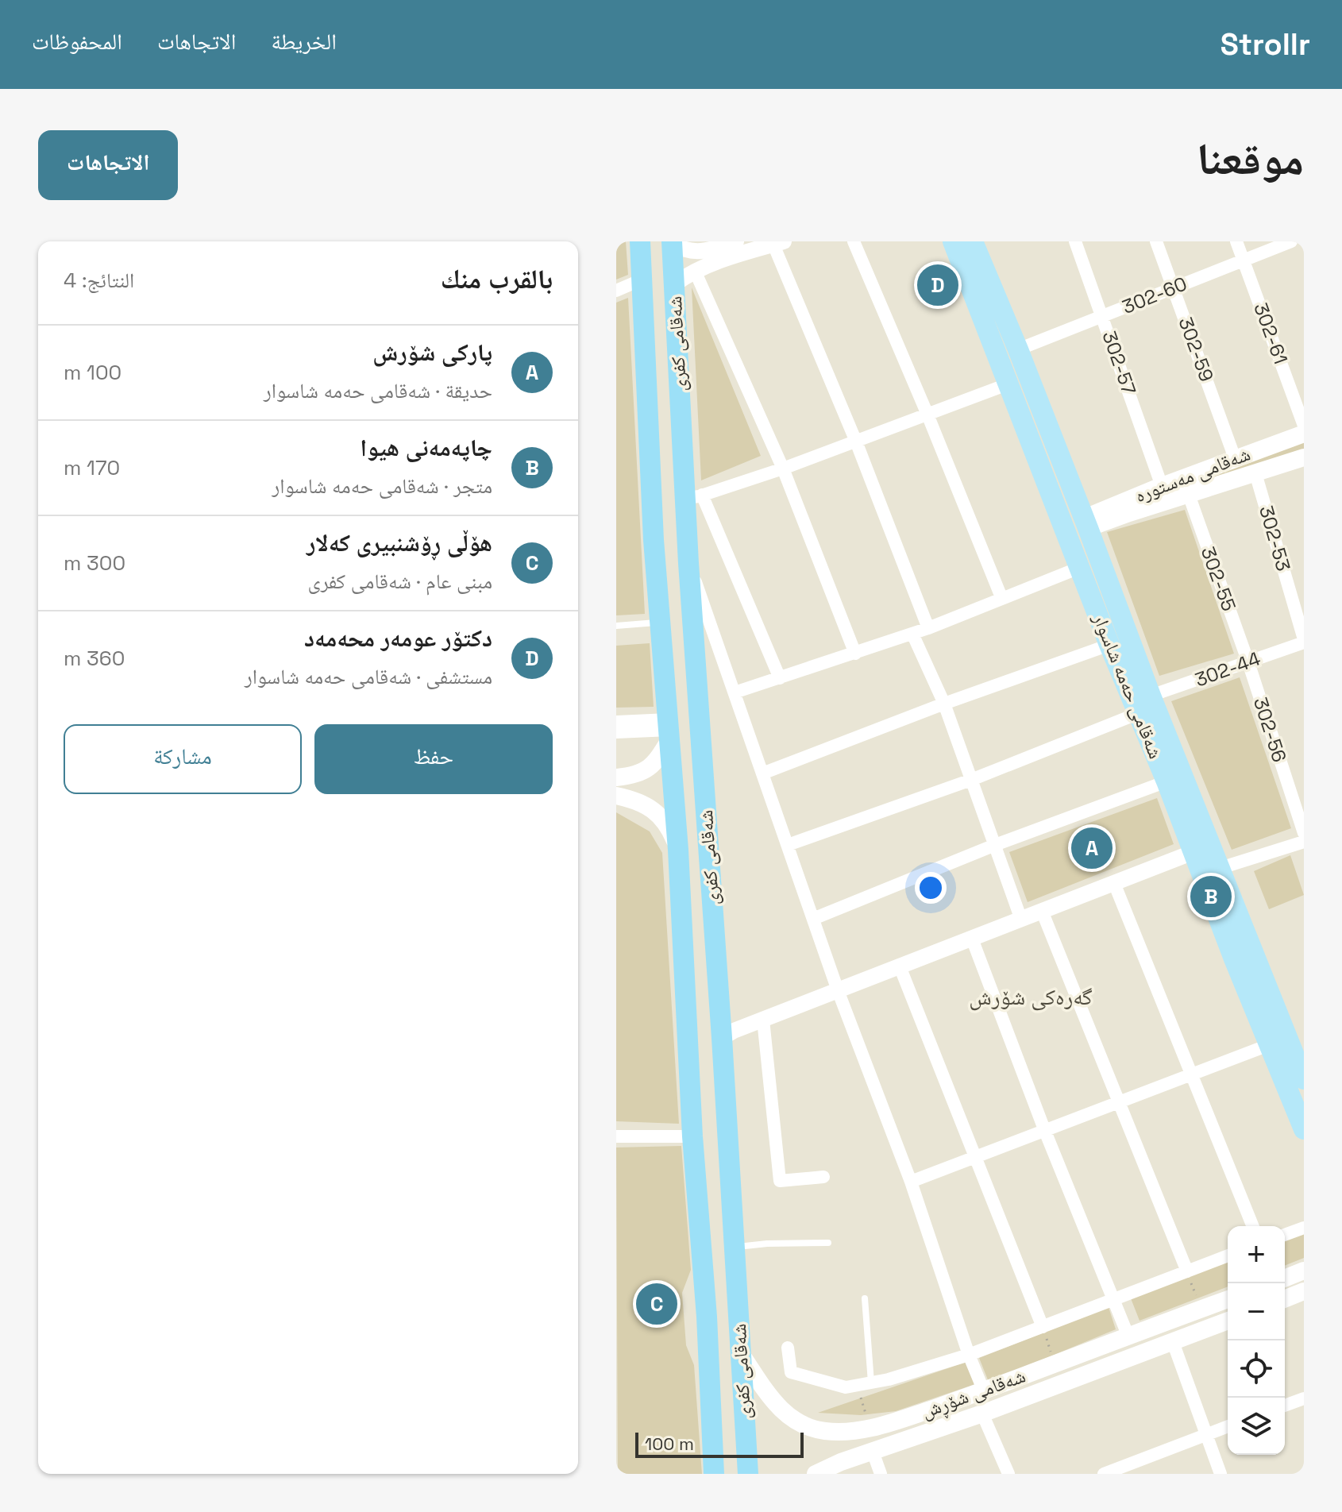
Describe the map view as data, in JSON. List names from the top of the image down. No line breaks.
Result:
{"streets":{"highway":["شەقامی کفری"],"main road":["شەقامی مەستورە","شەقامی حەمە شاسوار","شەقامی شۆڕش"],"street":["302-60","302-61","302-59","302-57","302-53","302-55","302-44","302-56"]},"crossings":[["302-60","302-61"],["302-60","302-59"],["302-60","302-57"],["302-60","شەقامی حەمە شاسوار"],["شەقامی کفری","شەقامی شۆڕش"],["302-59","شەقامی مەستورە"],["302-57","شەقامی مەستورە"],["شەقامی مەستورە","302-53"],["شەقامی مەستورە","302-55"],["شەقامی مەستورە","شەقامی حەمە شاسوار"],["302-53","302-44"],["302-55","302-44"],["302-55","302-56"],["302-44","شەقامی حەمە شاسوار"],["302-44","302-56"]],"districts":["گەرەکی شۆرش"],"scale_bar":"100 m","page":{"header":"Strollr","nav":["الخريطة","الاتجاهات","المحفوظات"],"title":"موقعنا","buttons":["الاتجاهات",["حفظ","مشاركة"]],"heading":["بالقرب منك","النتائج: 4"],"pins":["D","A","B","C"],"list":[{"mark":"A","name":"پارکی شۆرش","note":"حديقة · شەقامی حەمە شاسوار","value":"100 m"},{"mark":"B","name":"چاپەمەنی هیوا","note":"متجر · شەقامی حەمە شاسوار","value":"170 m"},{"mark":"C","name":"هۆڵی ڕۆشنبیری کەلار","note":"مبنى عام · شەقامی کفری","value":"300 m"},{"mark":"D","name":"دکتۆر عومەر محەمەد","note":"مستشفى · شەقامی حەمە شاسوار","value":"360 m"}],"map_buttons":["+","−"],"scale":"100 m"}}
